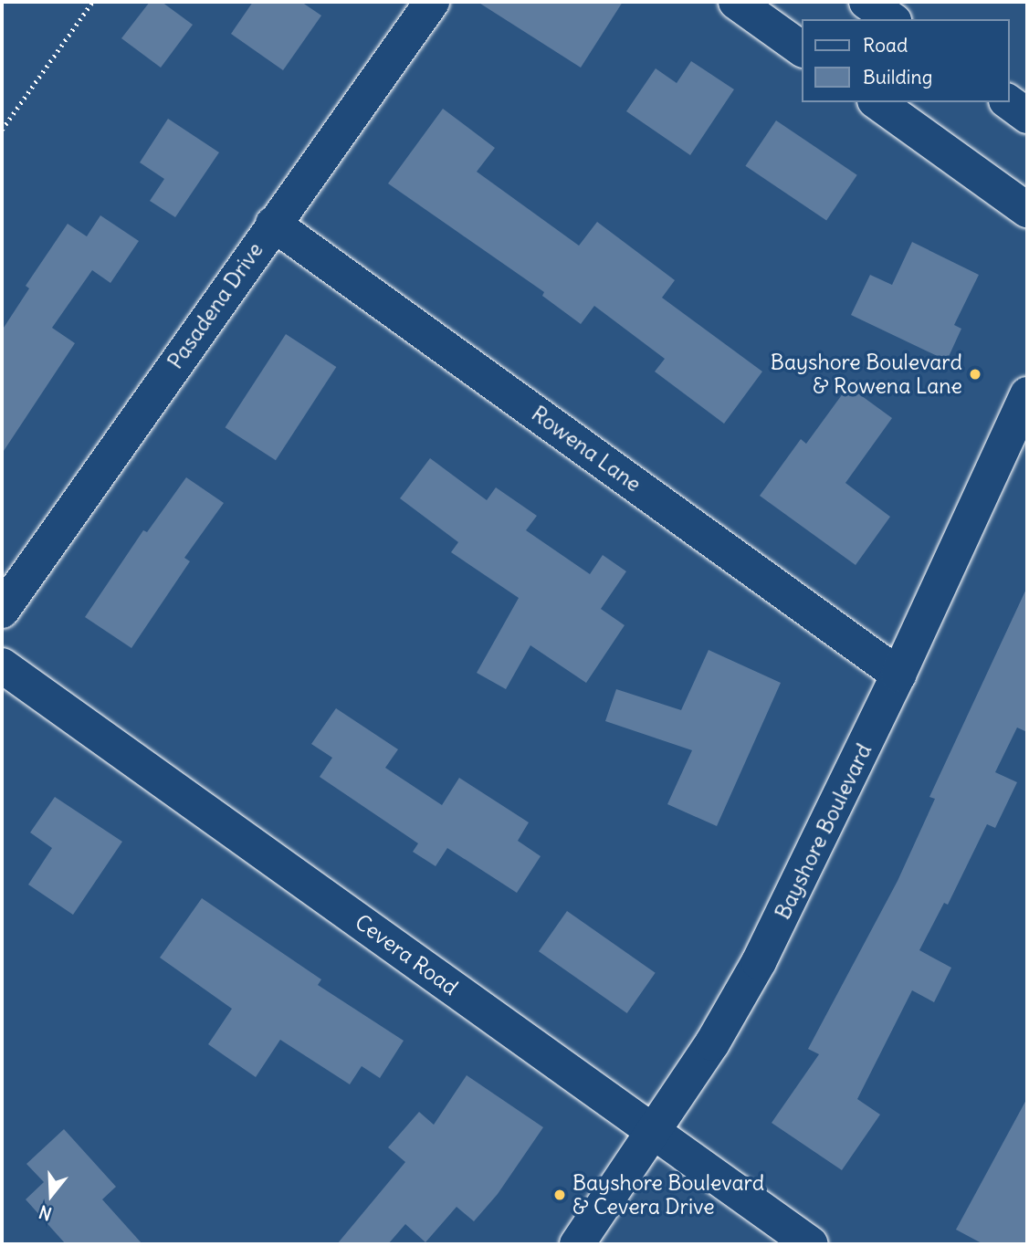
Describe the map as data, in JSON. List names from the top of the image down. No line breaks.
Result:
{"streets":{"street":["Pasadena Drive","Rowena Lane","Bayshore Boulevard","Cevera Road"]},"crossings":[["Pasadena Drive","Rowena Lane"],["Rowena Lane","Bayshore Boulevard"],["Bayshore Boulevard","Cevera Road"]],"places":["Bayshore Boulevard & Rowena Lane","Bayshore Boulevard & Cevera Drive"],"legend":["Road","Building"],"north":"bottom"}
